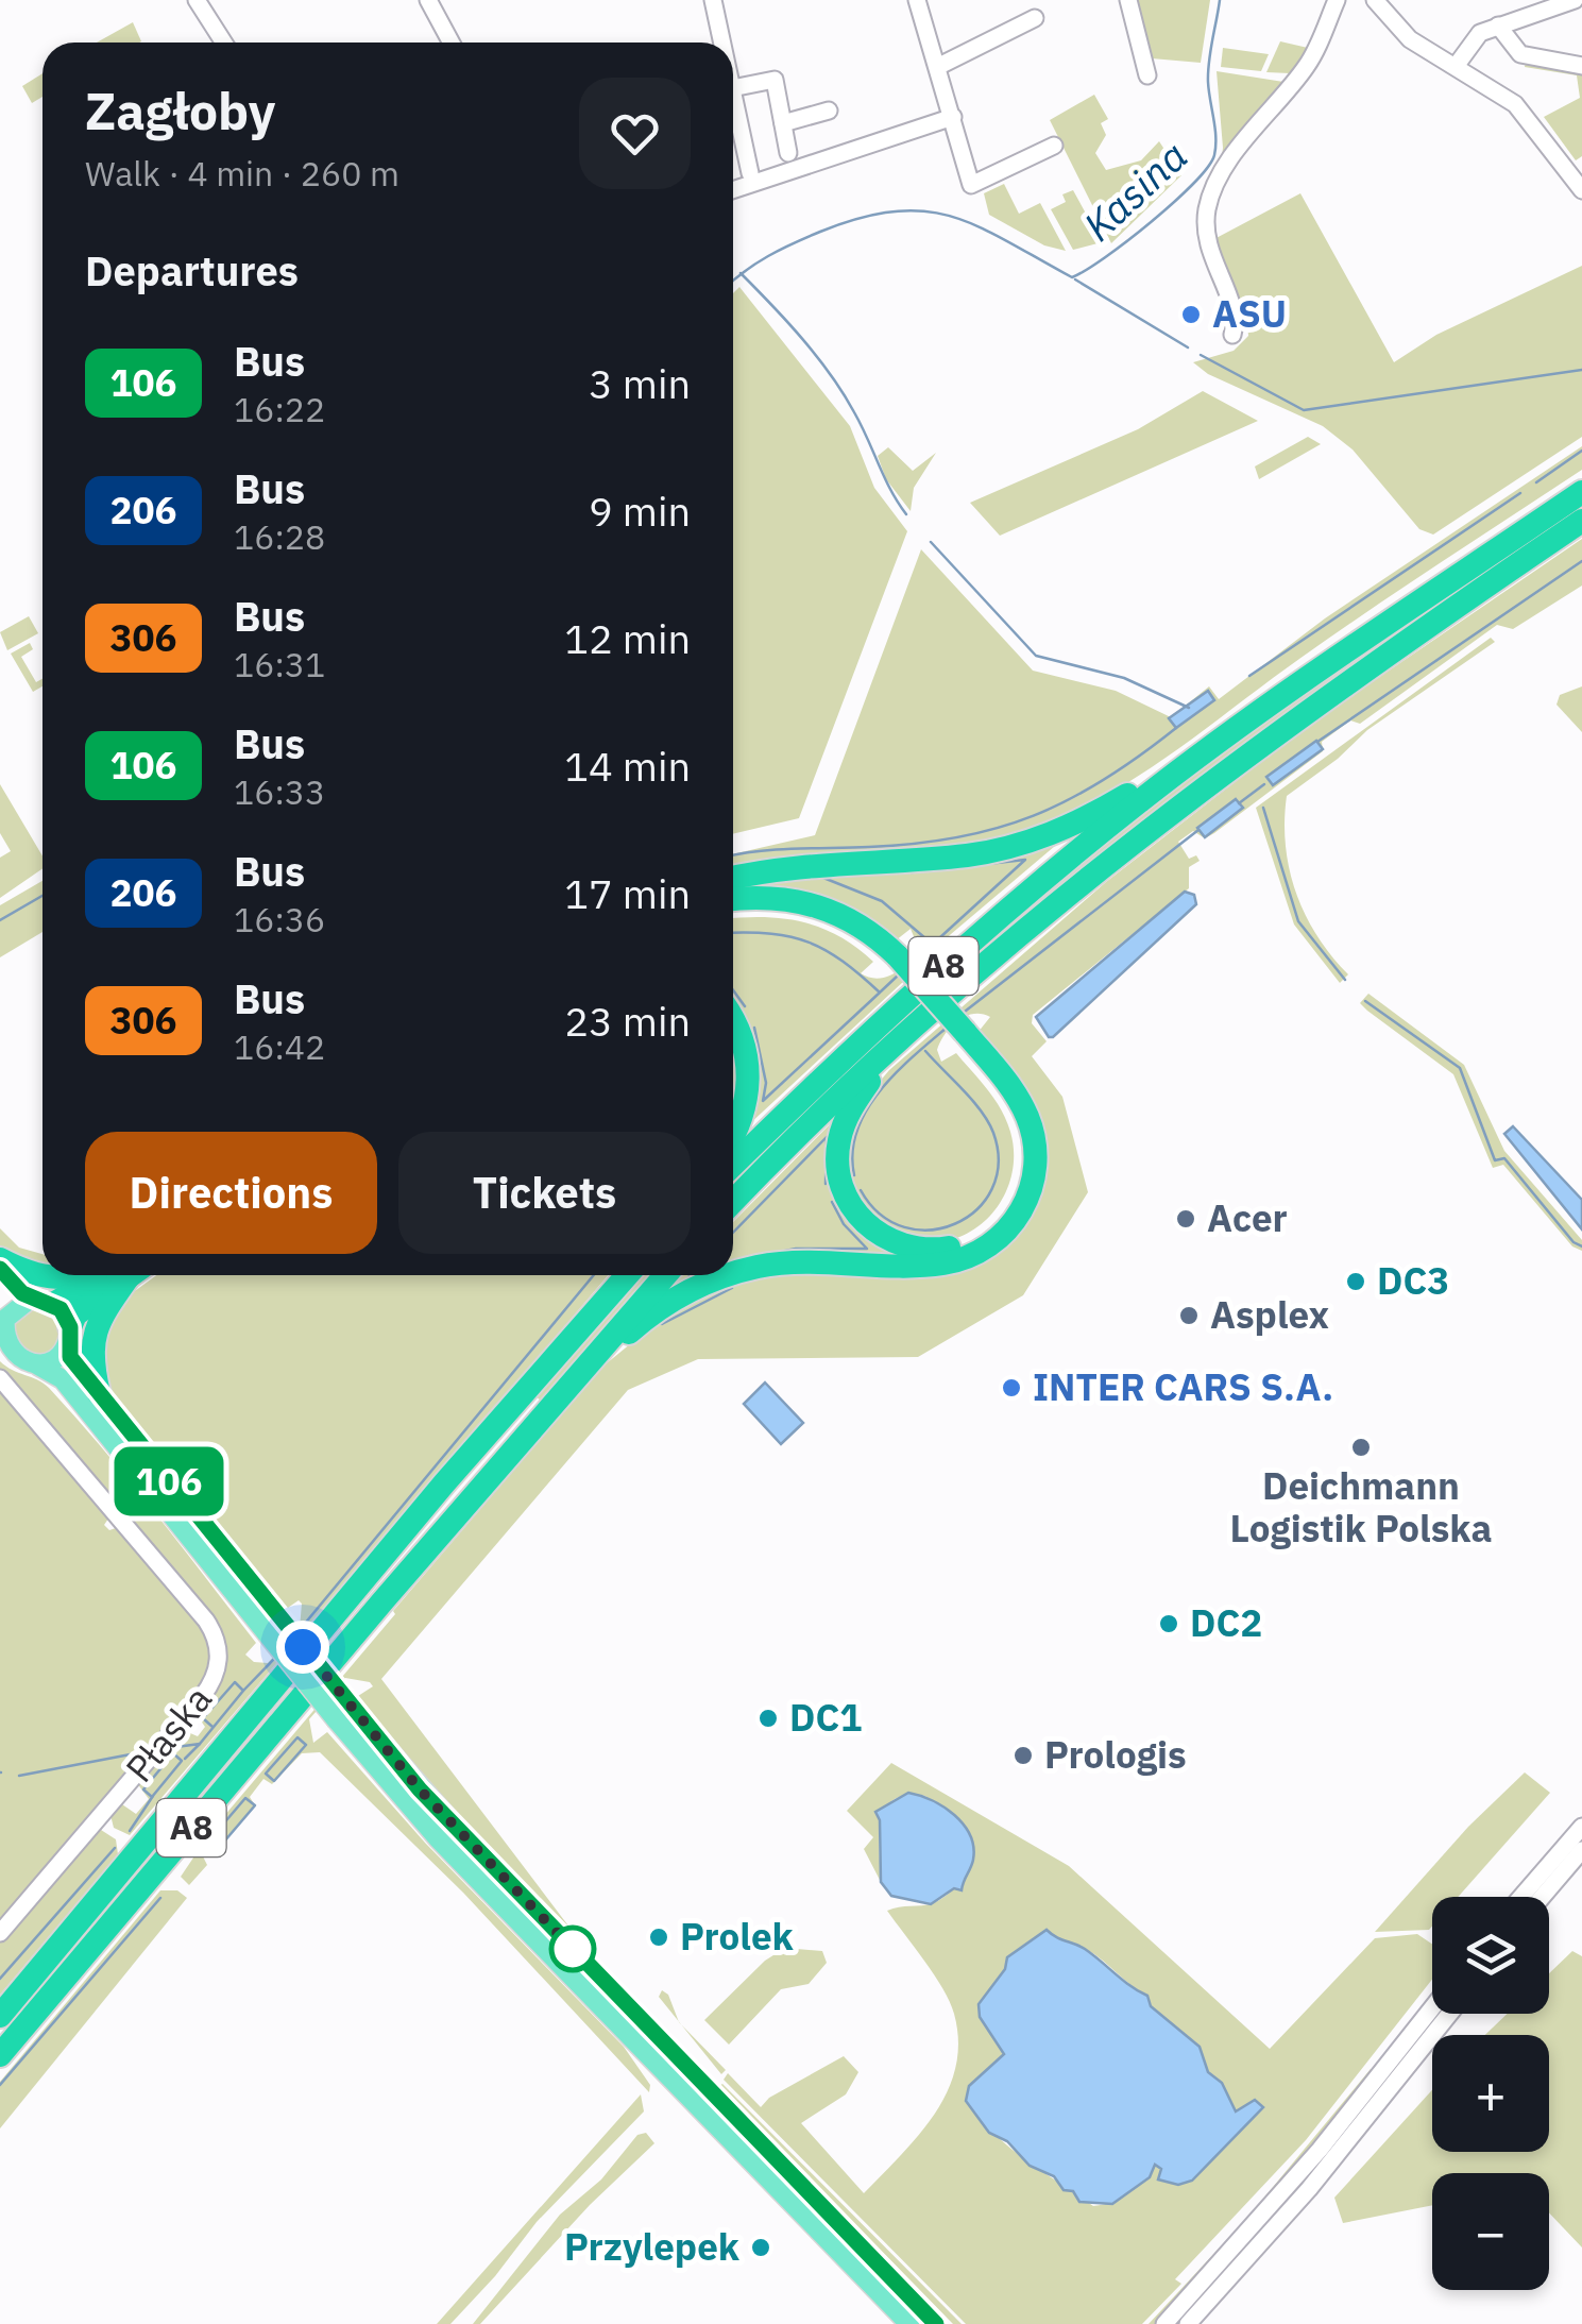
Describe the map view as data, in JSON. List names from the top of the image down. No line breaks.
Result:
{"streets":{"highway":["A8"],"street":["Płaska"]},"water":["Kasina"],"places":["ASU","Acer","DC3","Asplex","INTER CARS S.A.","Deichmann Logistik Polska","DC2","DC1","Prologis","Prolek","Przylepek"],"lines":["bus line 106"],"page":{"on_map":"106","heading":[["Zagłoby","Walk · 4 min · 260 m"],"Departures"],"list":[{"mark":"106","name":"Bus","note":"16:22","value":"3 min"},{"mark":"206","name":"Bus","note":"16:28","value":"9 min"},{"mark":"306","name":"Bus","note":"16:31","value":"12 min"},{"mark":"106","name":"Bus","note":"16:33","value":"14 min"},{"mark":"206","name":"Bus","note":"16:36","value":"17 min"},{"mark":"306","name":"Bus","note":"16:42","value":"23 min"}],"buttons":["Directions","Tickets"],"map_buttons":["+","−"]}}
